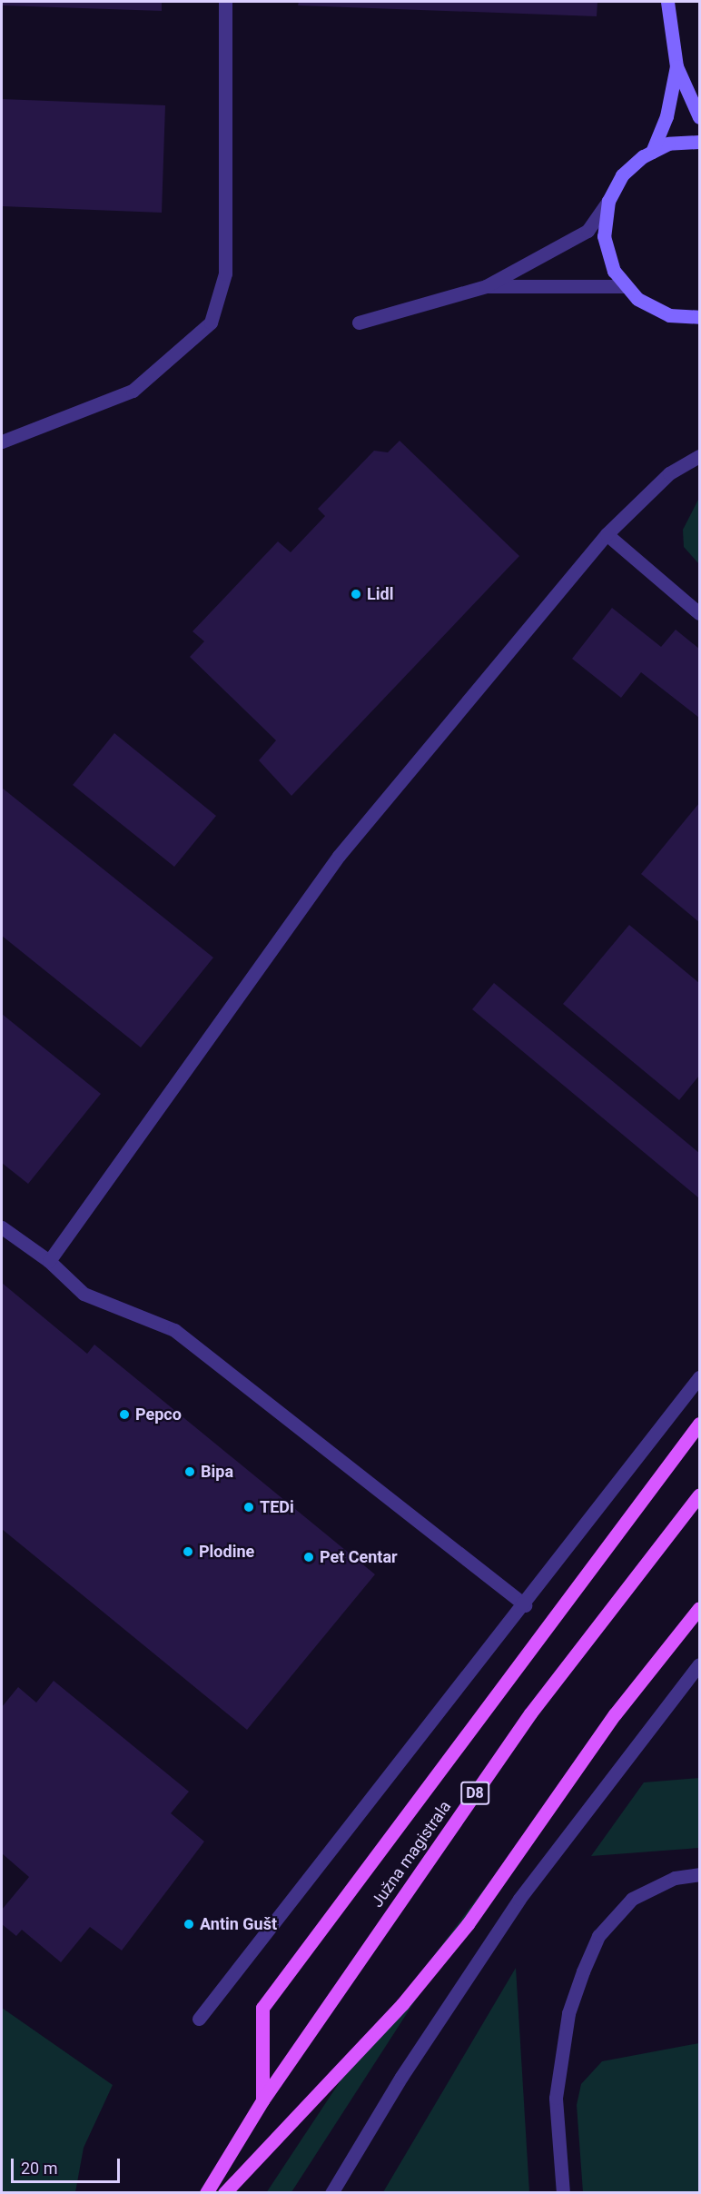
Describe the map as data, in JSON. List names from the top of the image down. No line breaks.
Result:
{"streets":{"main road":["D8","Južna magistrala"]},"places":["Lidl","Pepco","Bipa","TEDi","Plodine","Pet Centar","Antin Gušt"],"scale_bar":"20 m"}
